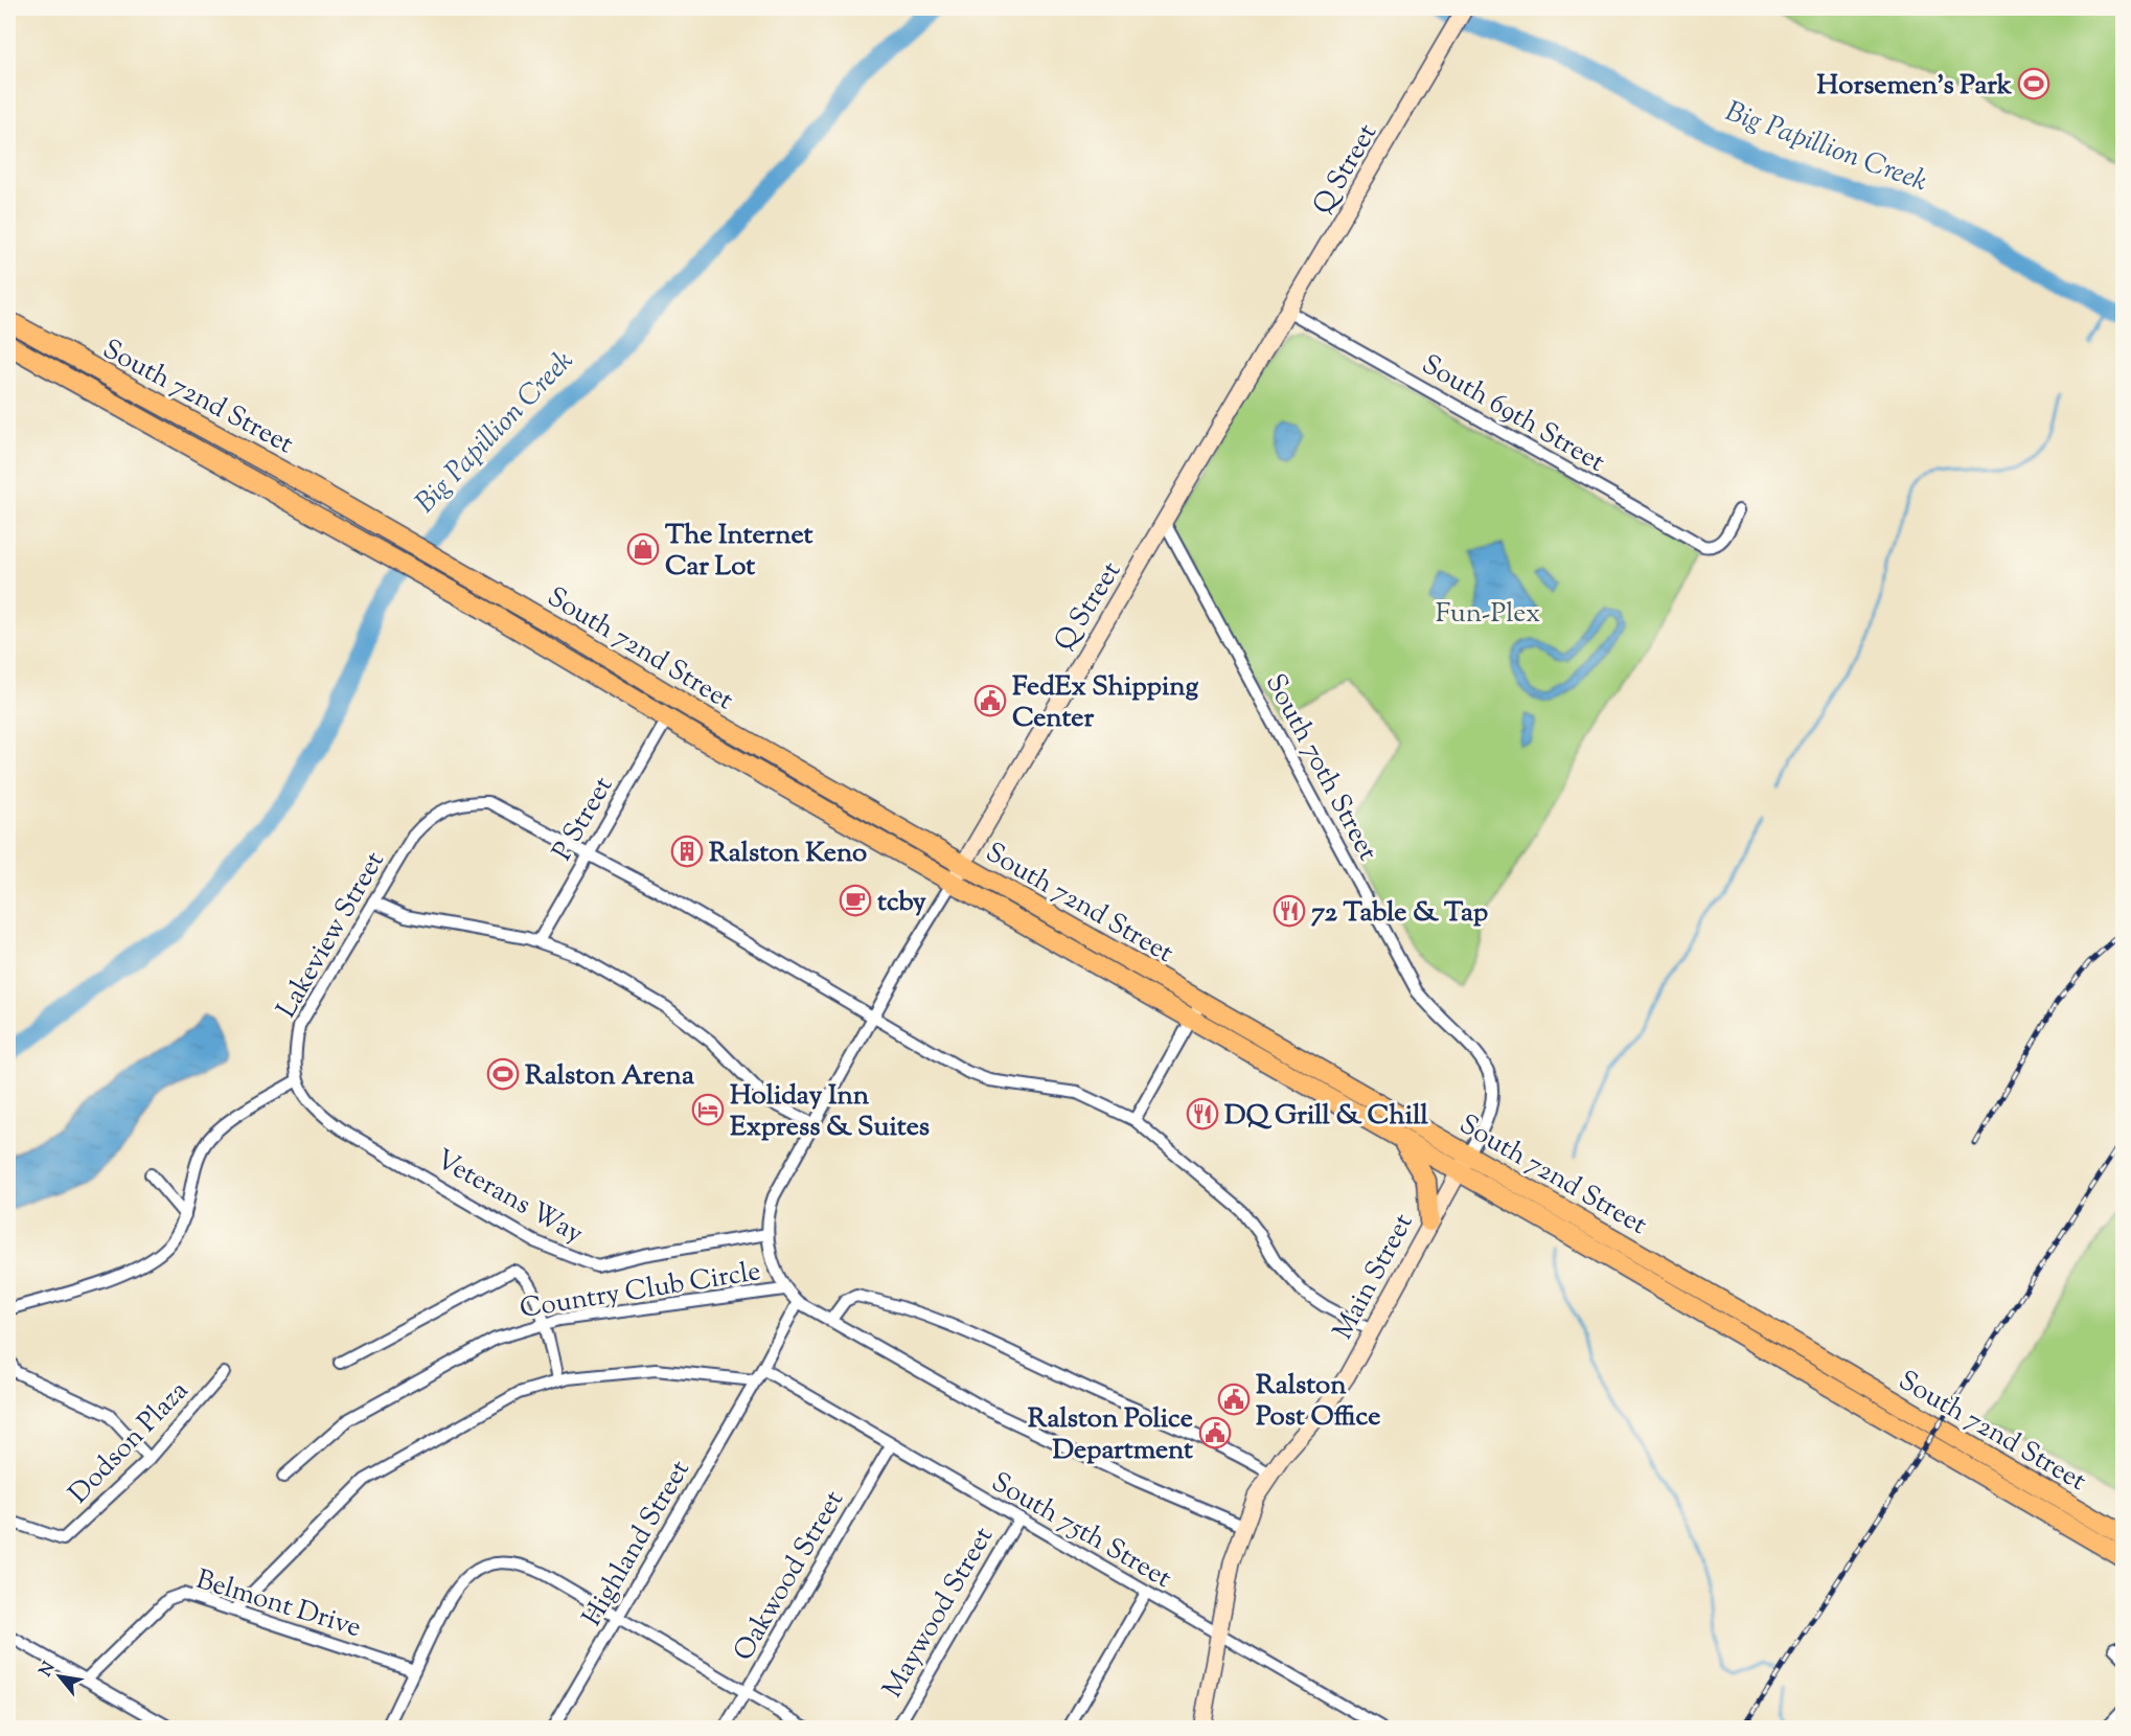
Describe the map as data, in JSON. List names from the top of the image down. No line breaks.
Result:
{"streets":{"main road":["Q Street","South 72nd Street","Main Street"],"street":["South 69th Street","South 70th Street","P Street","Lakeview Street","Veterans Way","Country Club Circle","Dodson Plaza","South 75th Street","Highland Street","Oakwood Street","Belmont Drive","Maywood Street"]},"crossings":[["Q Street","South 72nd Street"],["Q Street","South 69th Street"],["Q Street","South 70th Street"],["Q Street","Veterans Way"],["Q Street","Main Street"],["Q Street","Country Club Circle"],["Q Street","Highland Street"],["South 72nd Street","South 70th Street"],["South 72nd Street","P Street"],["South 72nd Street","Main Street"],["South 70th Street","Main Street"],["P Street","Lakeview Street"],["Lakeview Street","Veterans Way"],["Main Street","South 75th Street"],["South 75th Street","Highland Street"],["South 75th Street","Oakwood Street"],["South 75th Street","Maywood Street"]],"water":["Big Papillion Creek"],"parks":["Fun-Plex"],"places":{"sports":["Horsemen's Park","Ralston Arena"],"shop":["The Internet Car Lot"],"public building":["FedEx Shipping Center","Ralston Post Office","Ralston Police Department"],"building":["Ralston Keno"],"cafe":["tcby"],"restaurant":["72 Table & Tap","DQ Grill & Chill"],"hotel":["Holiday Inn Express & Suites"]},"north":"top left"}
